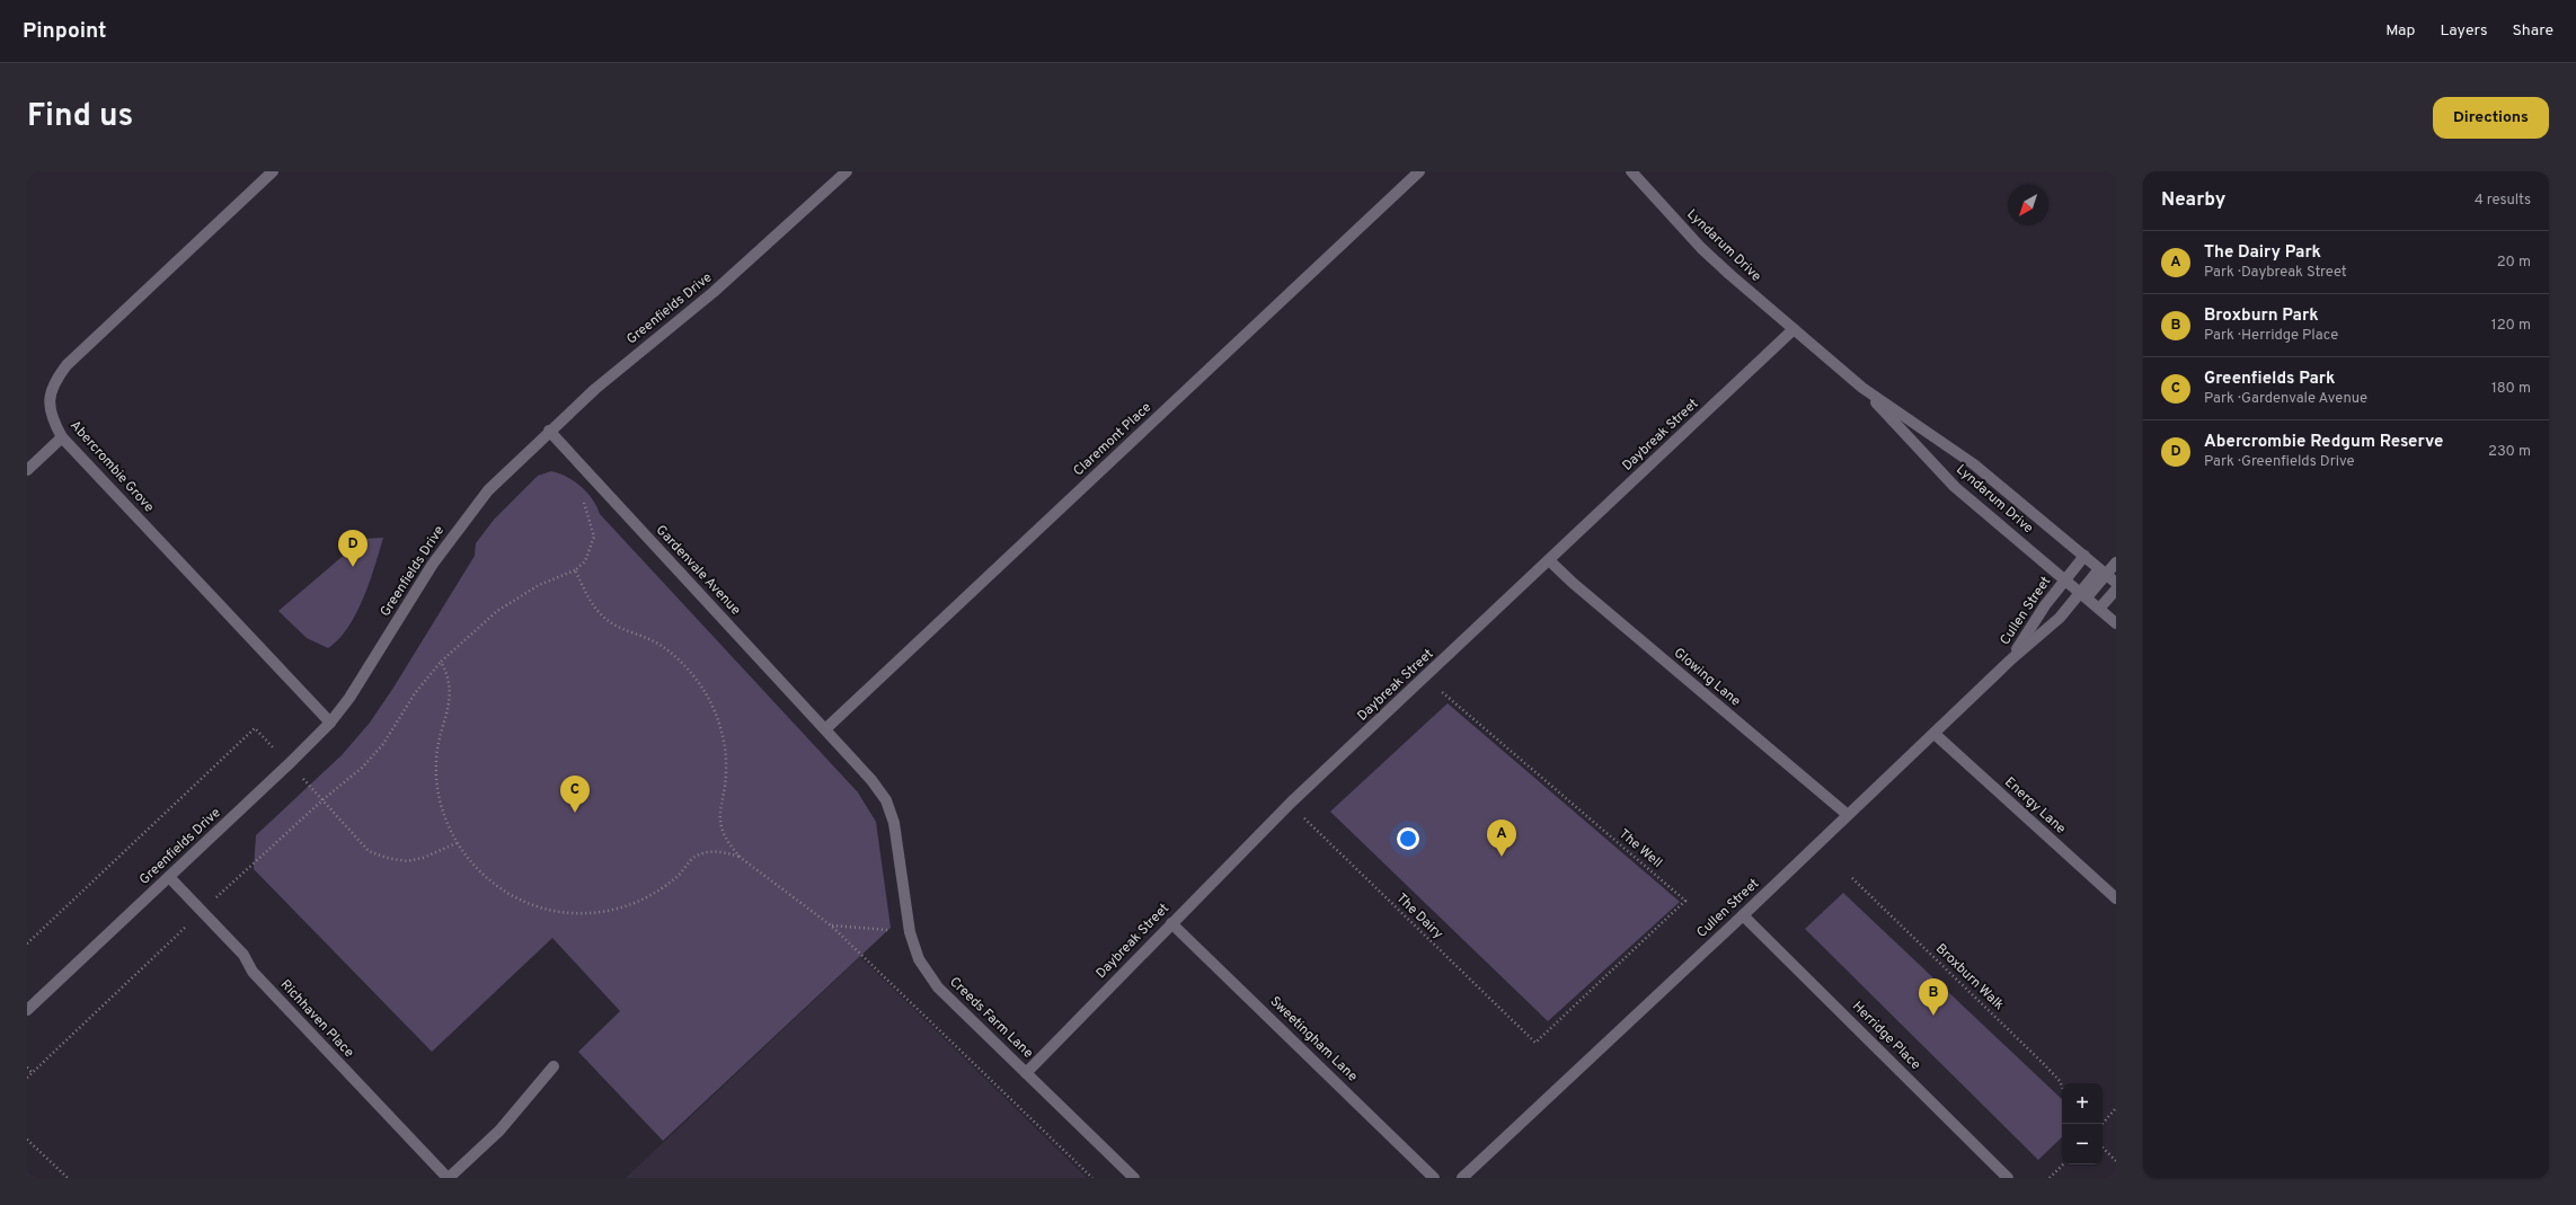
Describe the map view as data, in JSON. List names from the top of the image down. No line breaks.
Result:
{"streets":{"street":["Lyndarum Drive","Greenfields Drive","Daybreak Street","Claremont Place","Abercrombie Grove","Gardenvale Avenue","Cullen Street","Glowing Lane","Energy Lane","Creeds Farm Lane","Richhaven Place","Herridge Place","Sweetingham Lane"],"path":["The Well","The Dairy","Broxburn Walk"]},"crossings":[["Lyndarum Drive","Daybreak Street"],["Lyndarum Drive","Cullen Street"],["Greenfields Drive","Abercrombie Grove"],["Greenfields Drive","Gardenvale Avenue"],["Greenfields Drive","Richhaven Place"],["Daybreak Street","Glowing Lane"],["Daybreak Street","The Well"],["Daybreak Street","The Dairy"],["Daybreak Street","Creeds Farm Lane"],["Daybreak Street","Sweetingham Lane"],["Claremont Place","Gardenvale Avenue"],["Claremont Place","Creeds Farm Lane"],["Gardenvale Avenue","Creeds Farm Lane"],["Cullen Street","Glowing Lane"],["Cullen Street","Energy Lane"],["Cullen Street","Herridge Place"],["The Well","The Dairy"]],"north":"bottom left","page":{"header":"Pinpoint","nav":["Map","Layers","Share"],"title":"Find us","buttons":"Directions","heading":["Nearby","4 results"],"list":[{"mark":"A","name":"The Dairy Park","note":"Park · Daybreak Street","value":"20 m"},{"mark":"B","name":"Broxburn Park","note":"Park · Herridge Place","value":"120 m"},{"mark":"C","name":"Greenfields Park","note":"Park · Gardenvale Avenue","value":"180 m"},{"mark":"D","name":"Abercrombie Redgum Reserve","note":"Park · Greenfields Drive","value":"230 m"}],"pins":["D","C","A","B"],"map_buttons":["+","−"]}}
